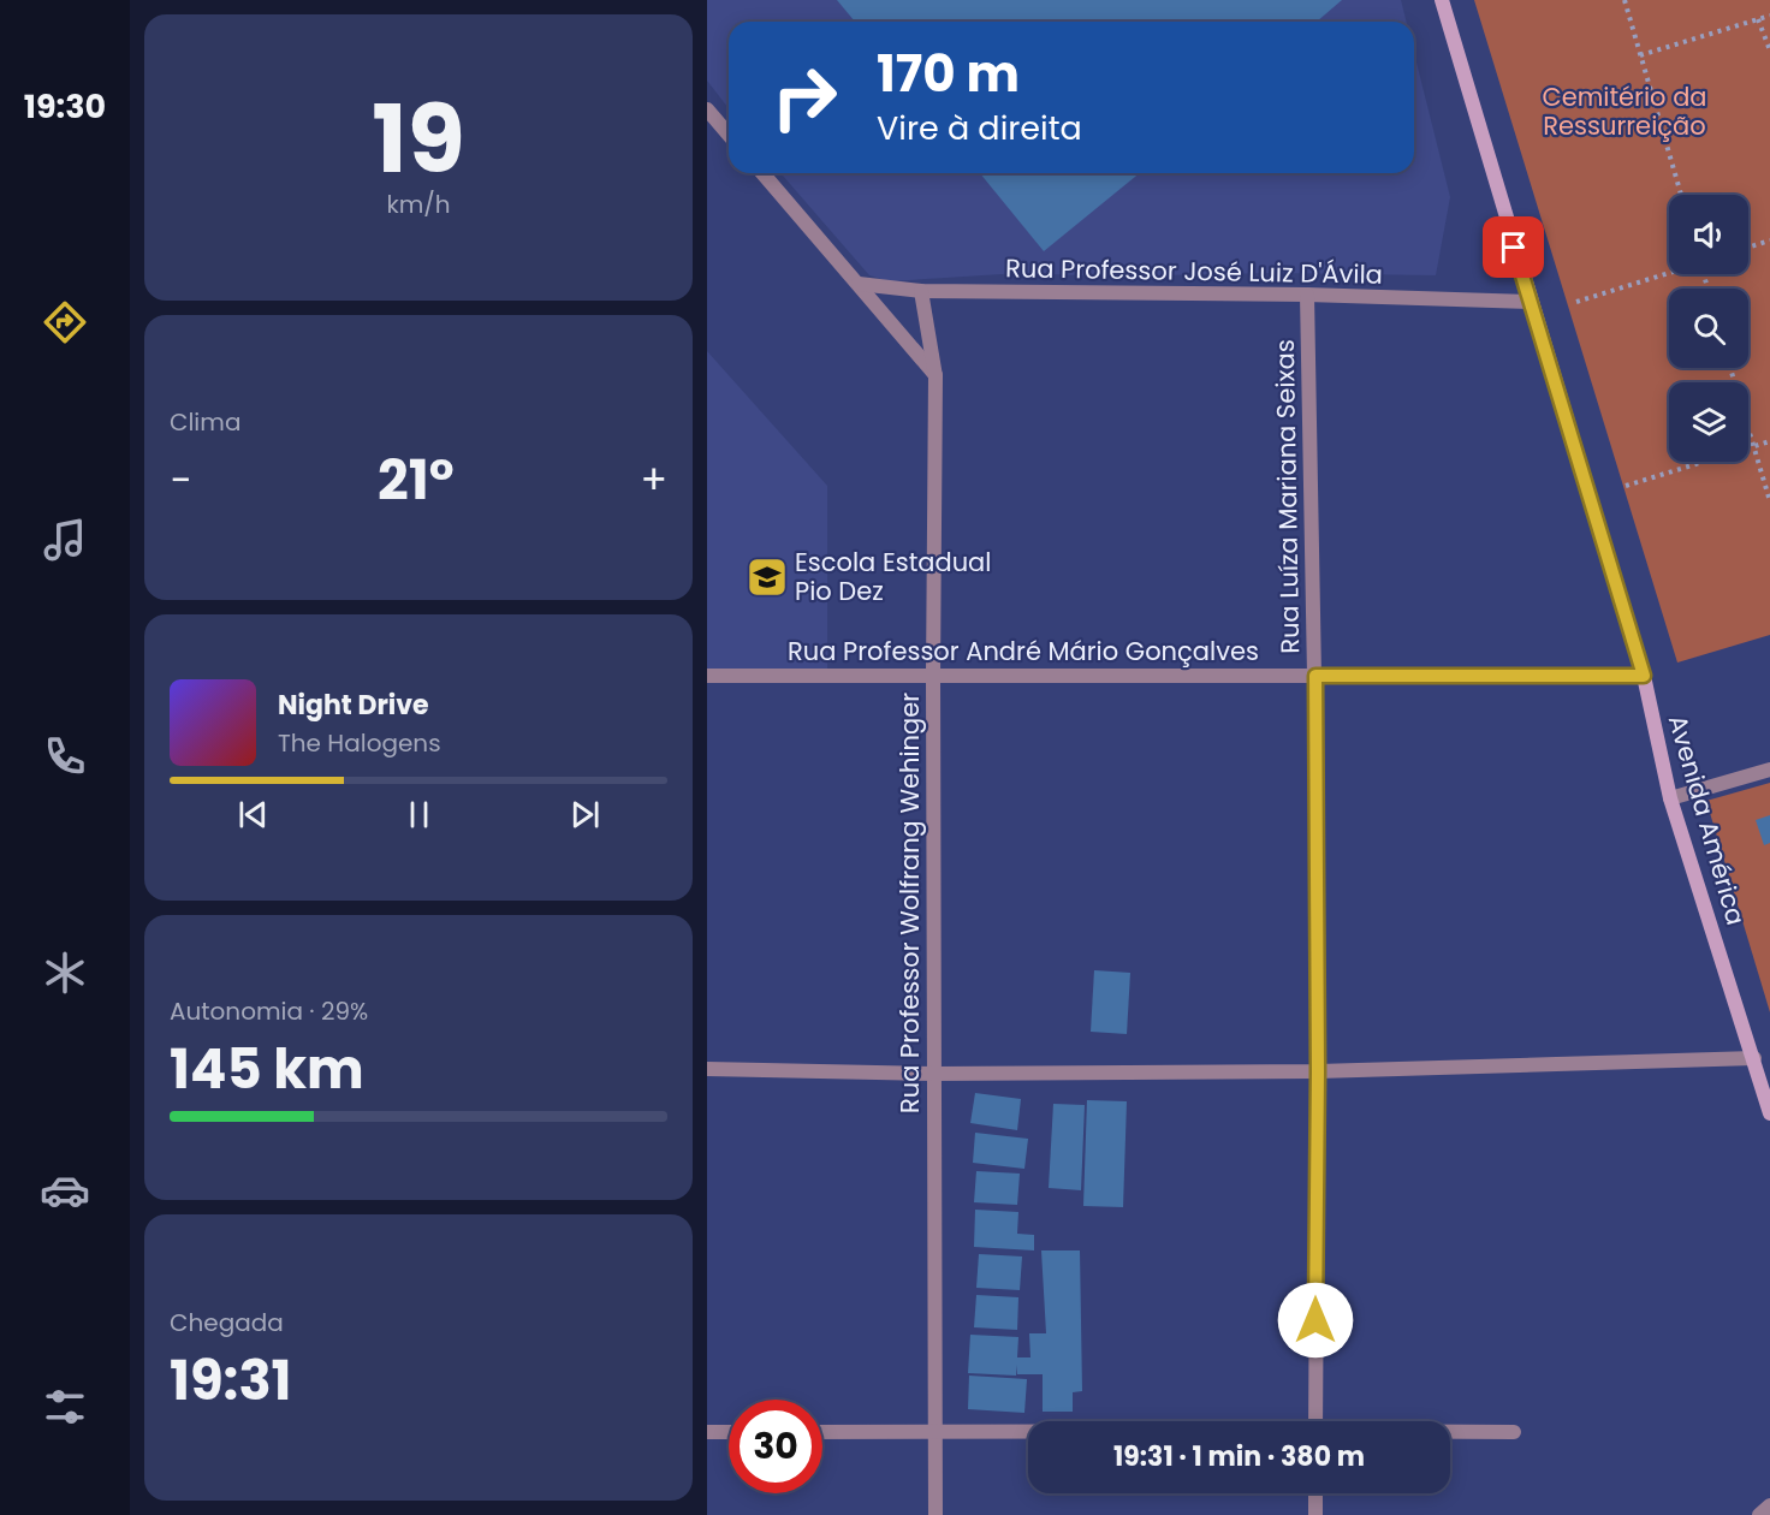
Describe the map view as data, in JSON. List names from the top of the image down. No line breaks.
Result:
{"streets":{"street":["Rua Professor José Luiz D'Ávila","Rua Luíza Mariana Seixas","Rua Professor André Mário Gonçalves","Avenida América","Rua Professor Wolfrang Wehinger"]},"crossings":[["Rua Professor José Luiz D'Ávila","Rua Luíza Mariana Seixas"],["Rua Professor José Luiz D'Ávila","Avenida América"],["Rua Professor José Luiz D'Ávila","Rua Professor Wolfrang Wehinger"],["Rua Luíza Mariana Seixas","Rua Professor André Mário Gonçalves"],["Rua Professor André Mário Gonçalves","Avenida América"],["Rua Professor André Mário Gonçalves","Rua Professor Wolfrang Wehinger"]],"parks":["Cemitério da Ressurreição"],"places":{"school or university":["Escola Estadual Pio Dez"]},"page":{"tabs":"19:30","tile":[["19","km/h"],"Clima",["Autonomia · 29%","145 km"],["Chegada","19:31"]],"turn":["170 m","Vire à direita"],"heat":["−","21°","+"],"song":["Night Drive","The Halogens"],"limit":"30","trip":"19:31 · 1 min · 380 m"}}
